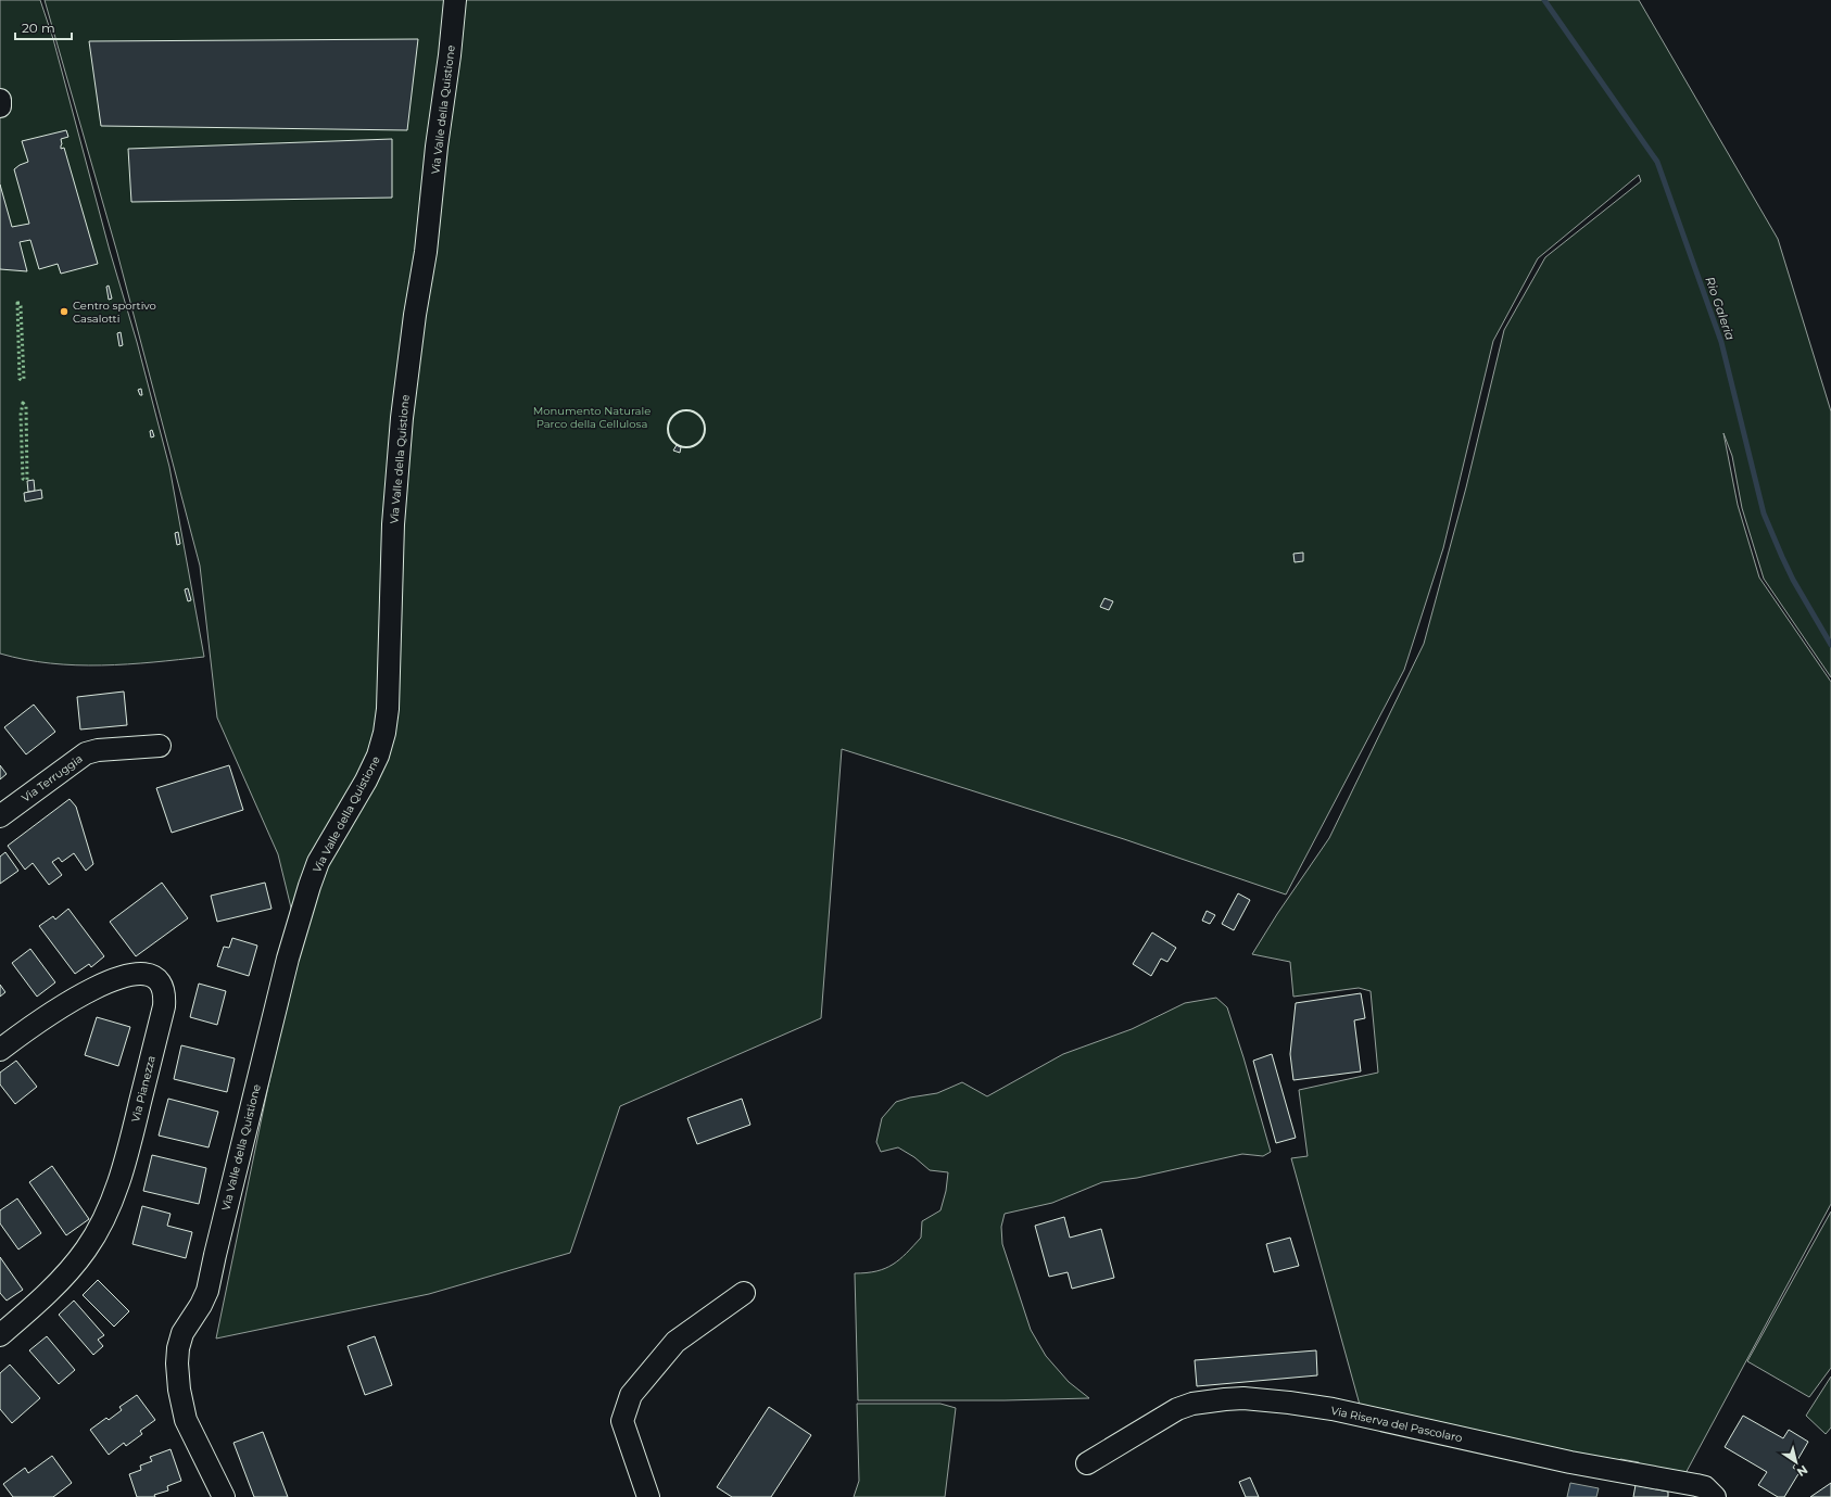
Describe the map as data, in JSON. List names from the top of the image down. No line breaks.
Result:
{"streets":{"street":["Via Valle della Quistione","Via Terruggia","Via Pianezza","Via Riserva del Pascolaro"]},"water":["Rio Galeria"],"parks":["Monumento Naturale Parco della Cellulosa"],"places":["Centro sportivo Casalotti"],"scale_bar":"20 m","north":"bottom right"}
